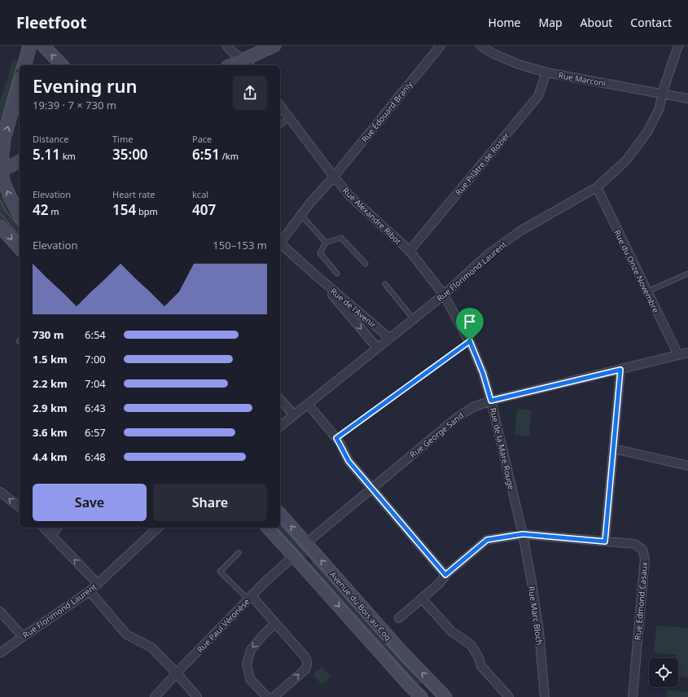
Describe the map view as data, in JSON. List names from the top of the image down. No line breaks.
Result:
{"streets":{"main road":["Avenue du Bois au Coq"],"street":["Rue Marconi","Rue Édouard Branly","Rue Pilâtre de Rozier","Rue Alexandre Ribot","Rue Florimond Laurent","Rue du Onze Novembre","Rue de l'Avenir","Rue George Sand","Rue de la Mare Rouge","Rue Edmond Casaux","Rue Marc Bloch","Rue Paul Véronèse"]},"crossings":[["Rue Marconi","Rue Pilâtre de Rozier"],["Rue Marconi","Rue Florimond Laurent"],["Rue Édouard Branly","Rue Alexandre Ribot"],["Rue Pilâtre de Rozier","Rue Alexandre Ribot"],["Rue Alexandre Ribot","Rue Florimond Laurent"],["Rue Alexandre Ribot","Rue de la Mare Rouge"],["Rue Florimond Laurent","Rue du Onze Novembre"],["Rue Florimond Laurent","Rue de l'Avenir"],["Rue Florimond Laurent","Rue de la Mare Rouge"],["Rue du Onze Novembre","Rue George Sand"],["Rue George Sand","Rue de la Mare Rouge"],["Rue George Sand","Avenue du Bois au Coq"],["Rue de la Mare Rouge","Rue Edmond Casaux"],["Rue de la Mare Rouge","Rue Marc Bloch"],["Rue Edmond Casaux","Rue Marc Bloch"],["Avenue du Bois au Coq","Rue Paul Véronèse"]],"page":{"header":"Fleetfoot","nav":["Home","Map","About","Contact"],"heading":["Evening run","19:39 · 7 × 730 m"],"stats":[["Distance","5.11 km"],["Time","35:00"],["Pace","6:51 /km"],["Elevation","42 m"],["Heart rate","154 bpm"],["kcal","407"]],"chart":["Elevation","150–153 m"],"list":[{"name":"730 m","note":"6:54"},{"name":"1.5 km","note":"7:00"},{"name":"2.2 km","note":"7:04"},{"name":"2.9 km","note":"6:43"},{"name":"3.6 km","note":"6:57"},{"name":"4.4 km","note":"6:48"}],"buttons":["Save","Share"]}}
